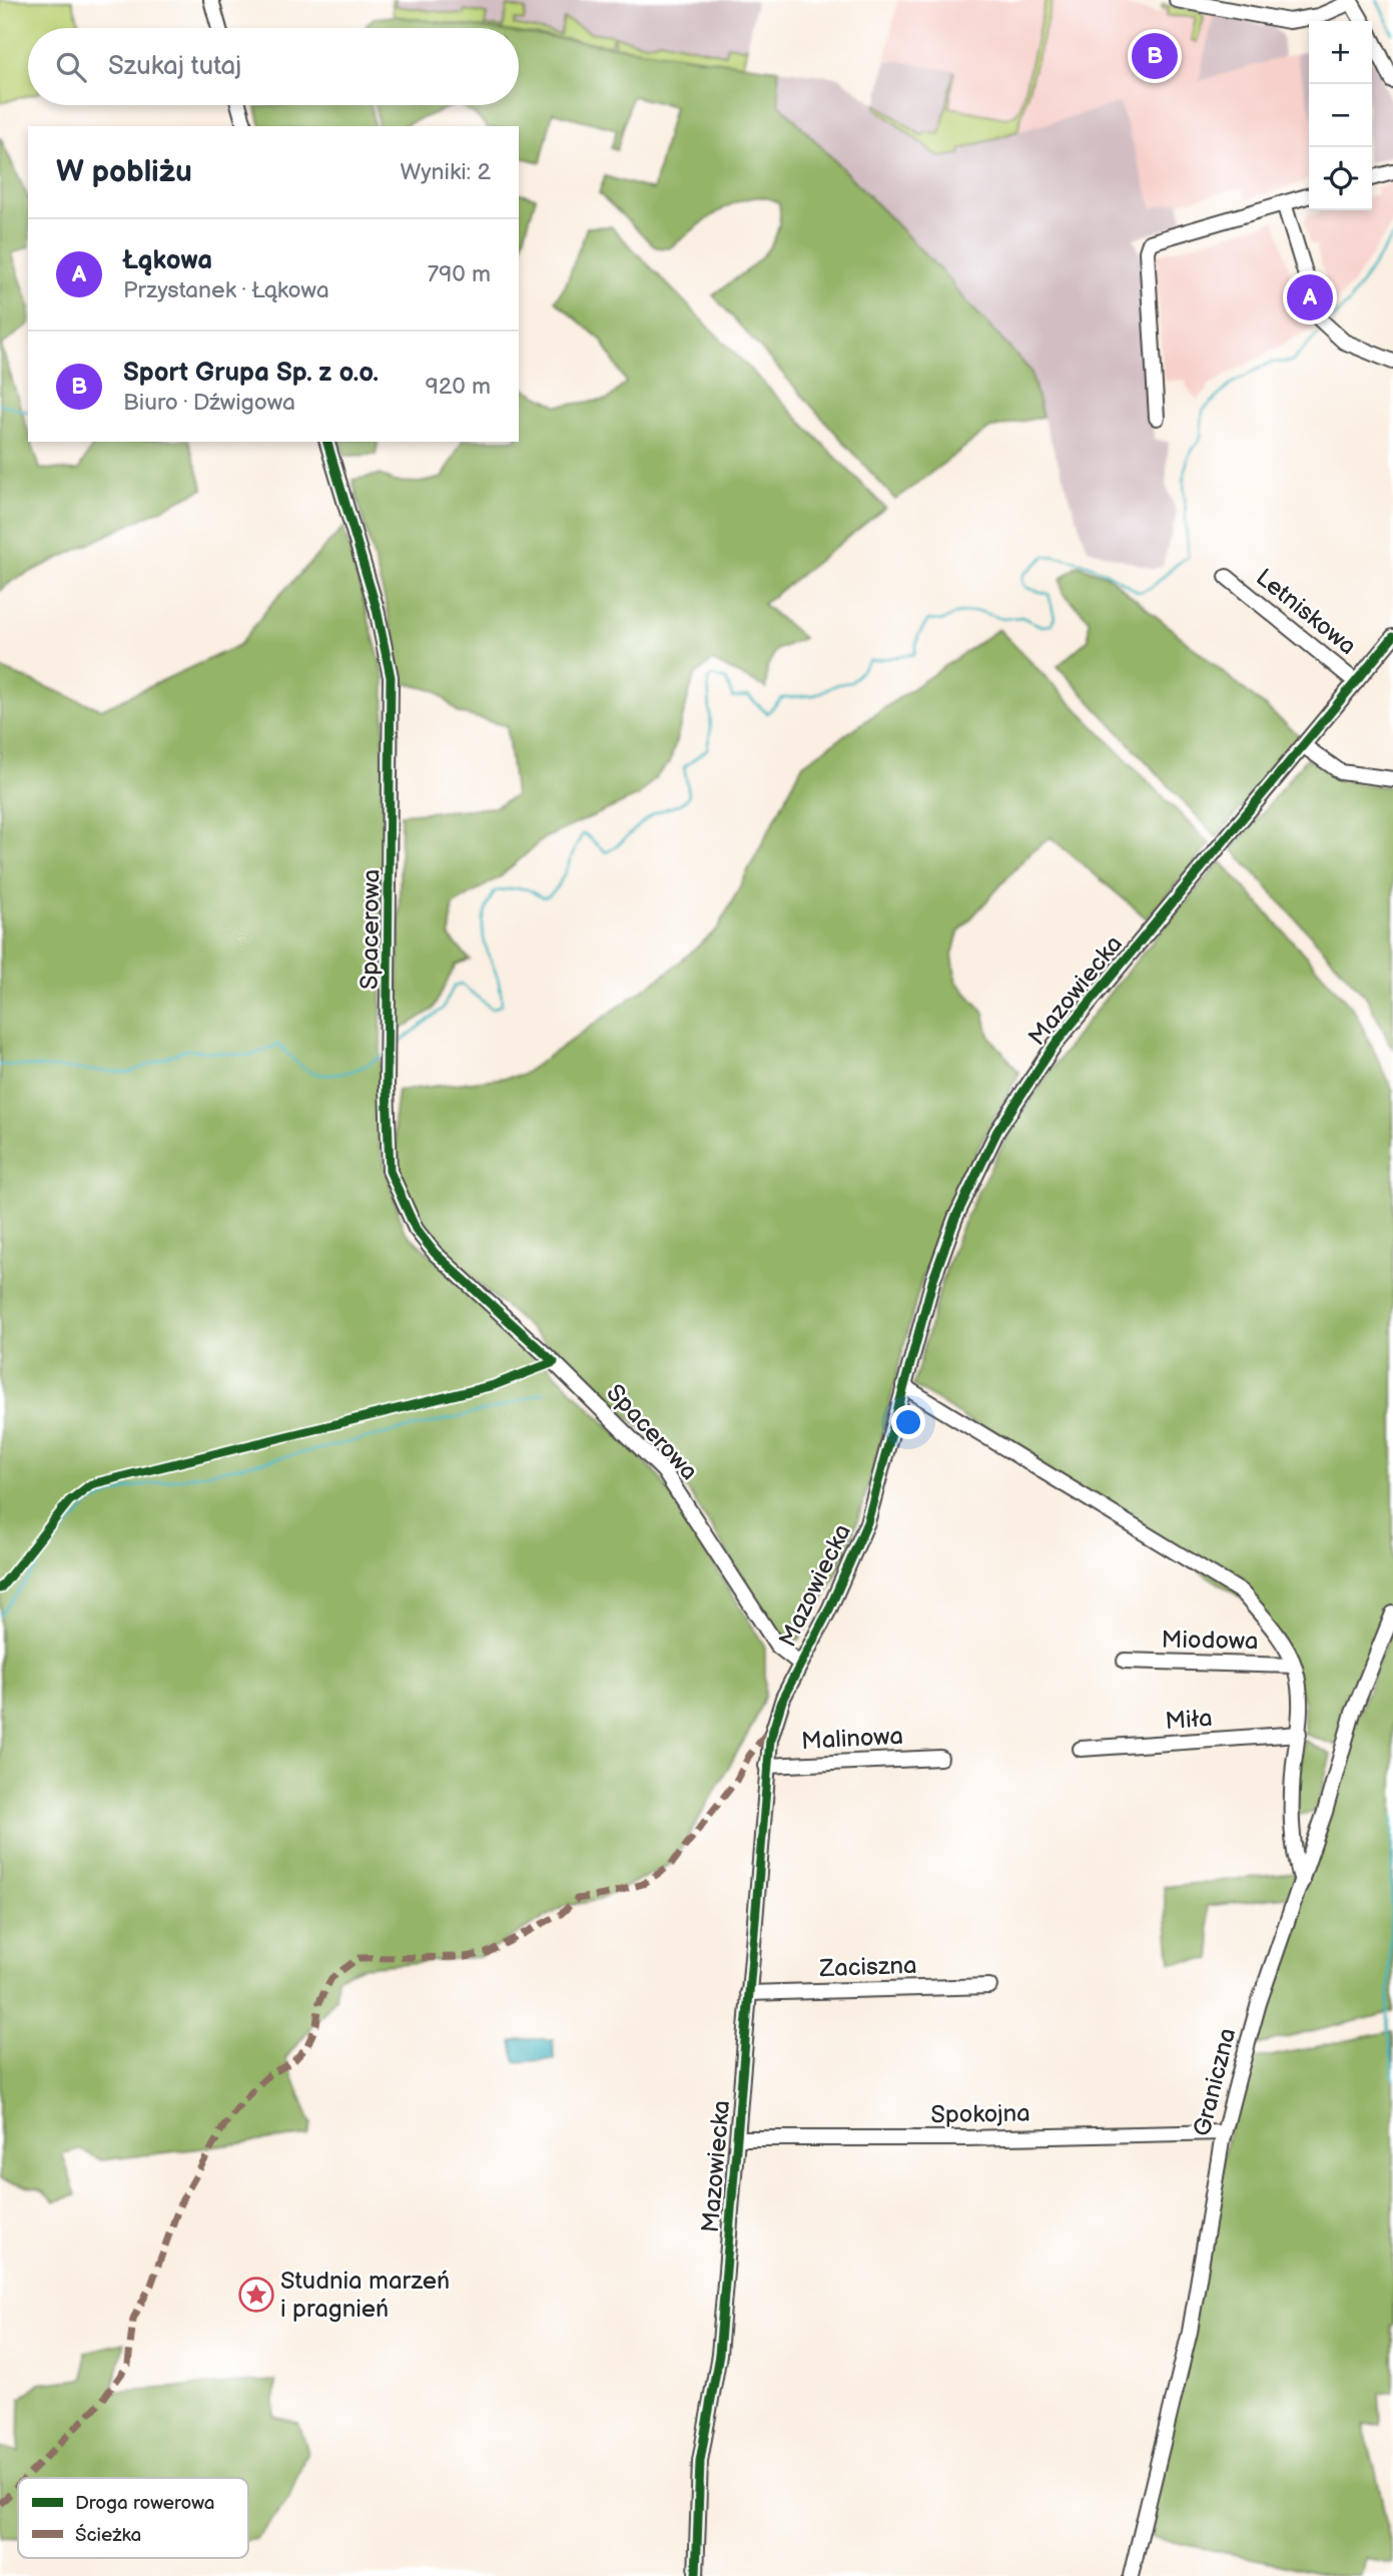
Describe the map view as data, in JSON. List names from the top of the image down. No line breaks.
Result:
{"streets":{"street":["Letniskowa","Spacerowa","Mazowiecka","Miodowa","Miła","Malinowa","Zaciszna","Graniczna","Spokojna"]},"crossings":[["Letniskowa","Mazowiecka"],["Spacerowa","Mazowiecka"],["Mazowiecka","Malinowa"],["Mazowiecka","Zaciszna"],["Mazowiecka","Spokojna"],["Graniczna","Spokojna"]],"places":{"place":["Studnia marzeń i pragnień"]},"legend":["Droga rowerowa","Ścieżka"],"page":{"map_buttons":["+","−"],"search":"Szukaj tutaj","pins":["B","A"],"heading":["W pobliżu","Wyniki: 2"],"list":[{"mark":"A","name":"Łąkowa","note":"Przystanek · Łąkowa","value":"790 m"},{"mark":"B","name":"Sport Grupa Sp. z o.o.","note":"Biuro · Dźwigowa","value":"920 m"}]}}
